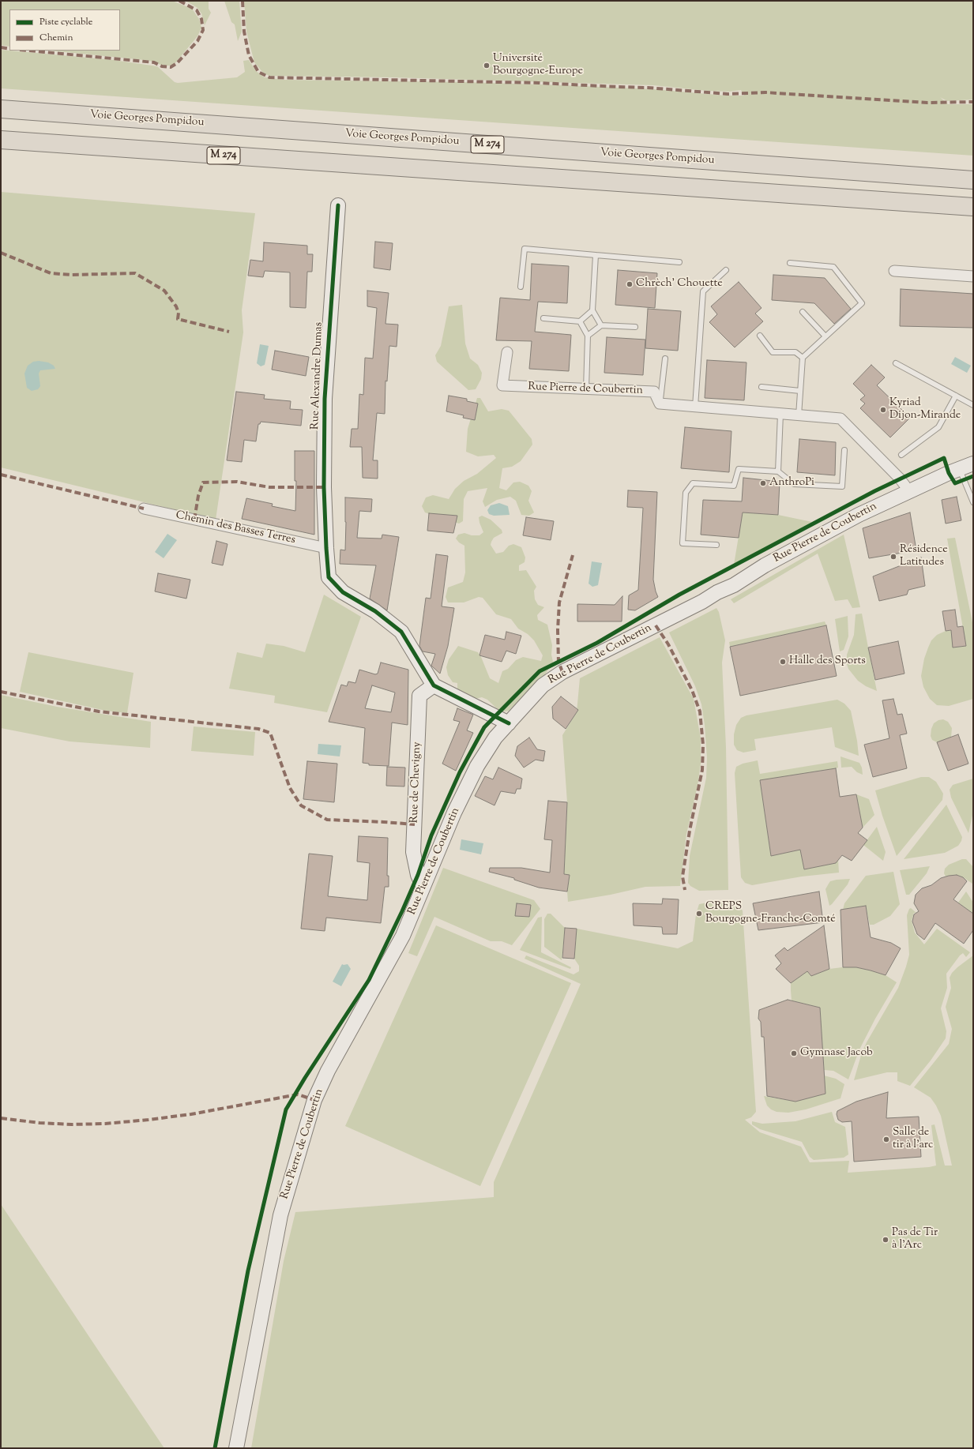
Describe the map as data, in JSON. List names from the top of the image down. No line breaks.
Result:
{"streets":{"highway":["Voie Georges Pompidou","M 274"],"main road":["Rue Alexandre Dumas","Rue Pierre de Coubertin","Rue de Chevigny"],"street":["Chemin des Basses Terres"]},"crossings":[["Rue Alexandre Dumas","Chemin des Basses Terres"],["Rue Alexandre Dumas","Rue de Chevigny"],["Rue Pierre de Coubertin","Rue de Chevigny"]],"places":["Université Bourgogne-Europe","Chrèch' Chouette","Kyriad Dijon-Mirande","AnthroPi","Résidence Latitudes","Halle des Sports","CREPS Bourgogne-Franche-Comté","Gymnase Jacob","Salle de tir à l'arc","Pas de Tir à l'Arc"],"legend":["Piste cyclable","Chemin"]}
